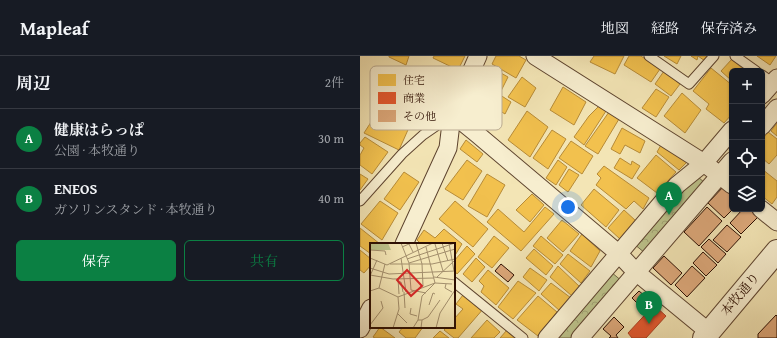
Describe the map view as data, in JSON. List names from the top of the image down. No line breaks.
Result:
{"streets":{"street":["本牧通り"]},"legend":["住宅","商業","その他"],"page":{"header":"Mapleaf","nav":["地図","経路","保存済み"],"heading":["周辺","2件"],"map_buttons":["+","−"],"list":[{"mark":"A","name":"健康はらっぱ","note":"公園 · 本牧通り","value":"30 m"},{"mark":"B","name":"ENEOS","note":"ガソリンスタンド · 本牧通り","value":"40 m"}],"pins":["A","B"],"buttons":["保存","共有"]}}
